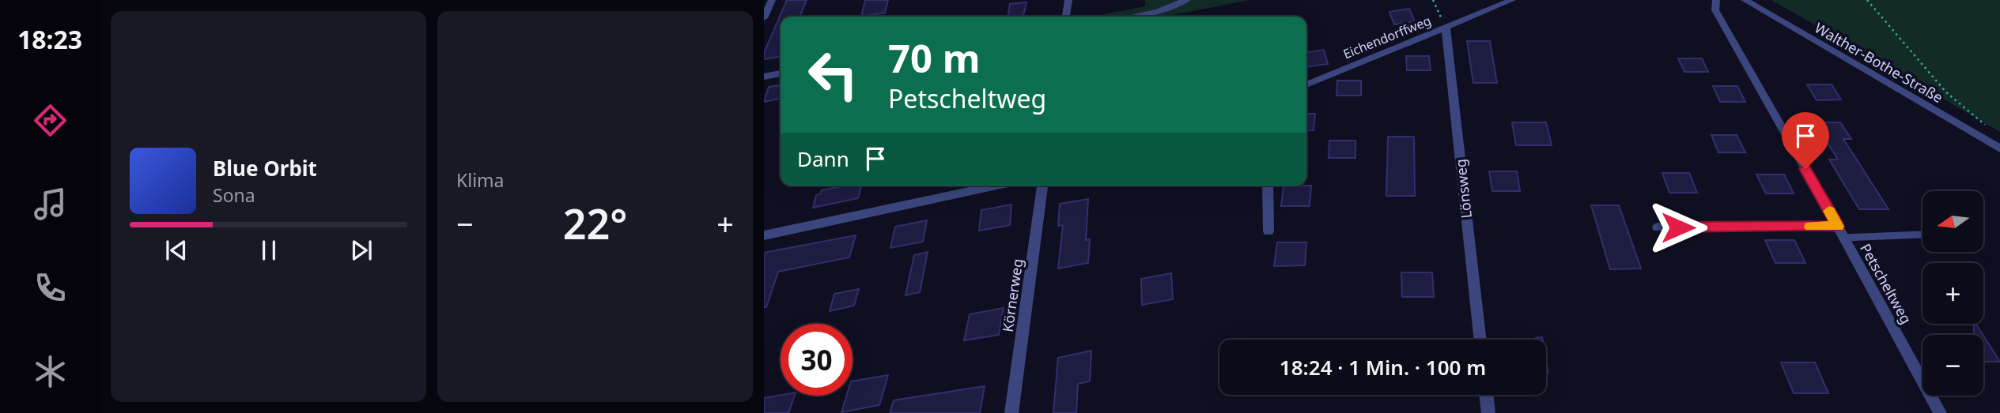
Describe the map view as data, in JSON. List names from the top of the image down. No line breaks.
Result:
{"streets":{"street":["Eichendorffweg","Walther-Bothe-Straße","Lönsweg","Petscheltweg","Körnerweg"]},"crossings":[["Eichendorffweg","Lönsweg"]],"north":"left","page":{"tabs":"18:23","tile":"Klima","turn":["70 m","Petscheltweg"],"then":"Dann","song":["Blue Orbit","Sona"],"map_buttons":["+","−"],"heat":["−","22°","+"],"limit":"30","trip":"18:24 · 1 Min. · 100 m"}}
